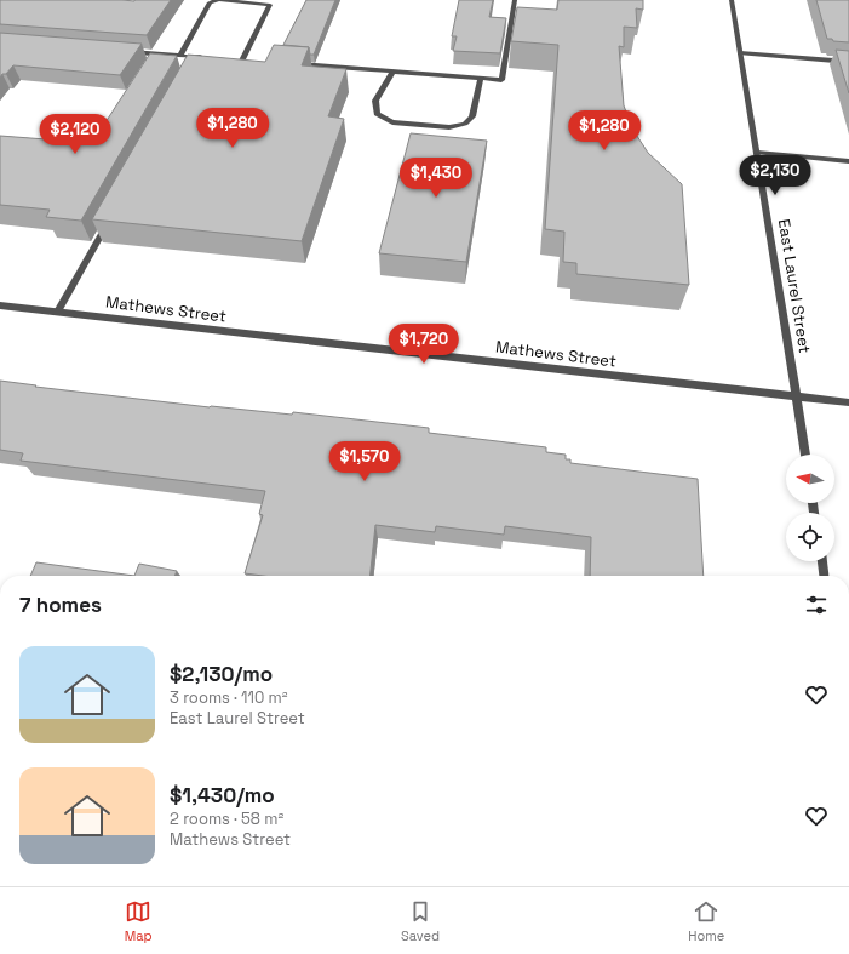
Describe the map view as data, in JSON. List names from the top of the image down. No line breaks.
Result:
{"streets":{"street":["East Laurel Street","Mathews Street"]},"crossings":[["East Laurel Street","Mathews Street"]],"north":"left","page":{"price":["$1,280","$1,280","$2,120","$2,130","$1,430","$1,720","$1,570"],"heading":"7 homes","list":[{"name":"$2,130/mo","note":"3 rooms · 110 m² · East Laurel Street"},{"name":"$1,430/mo","note":"2 rooms · 58 m² · Mathews Street"}],"tabs":["Map","Saved","Home"]}}
